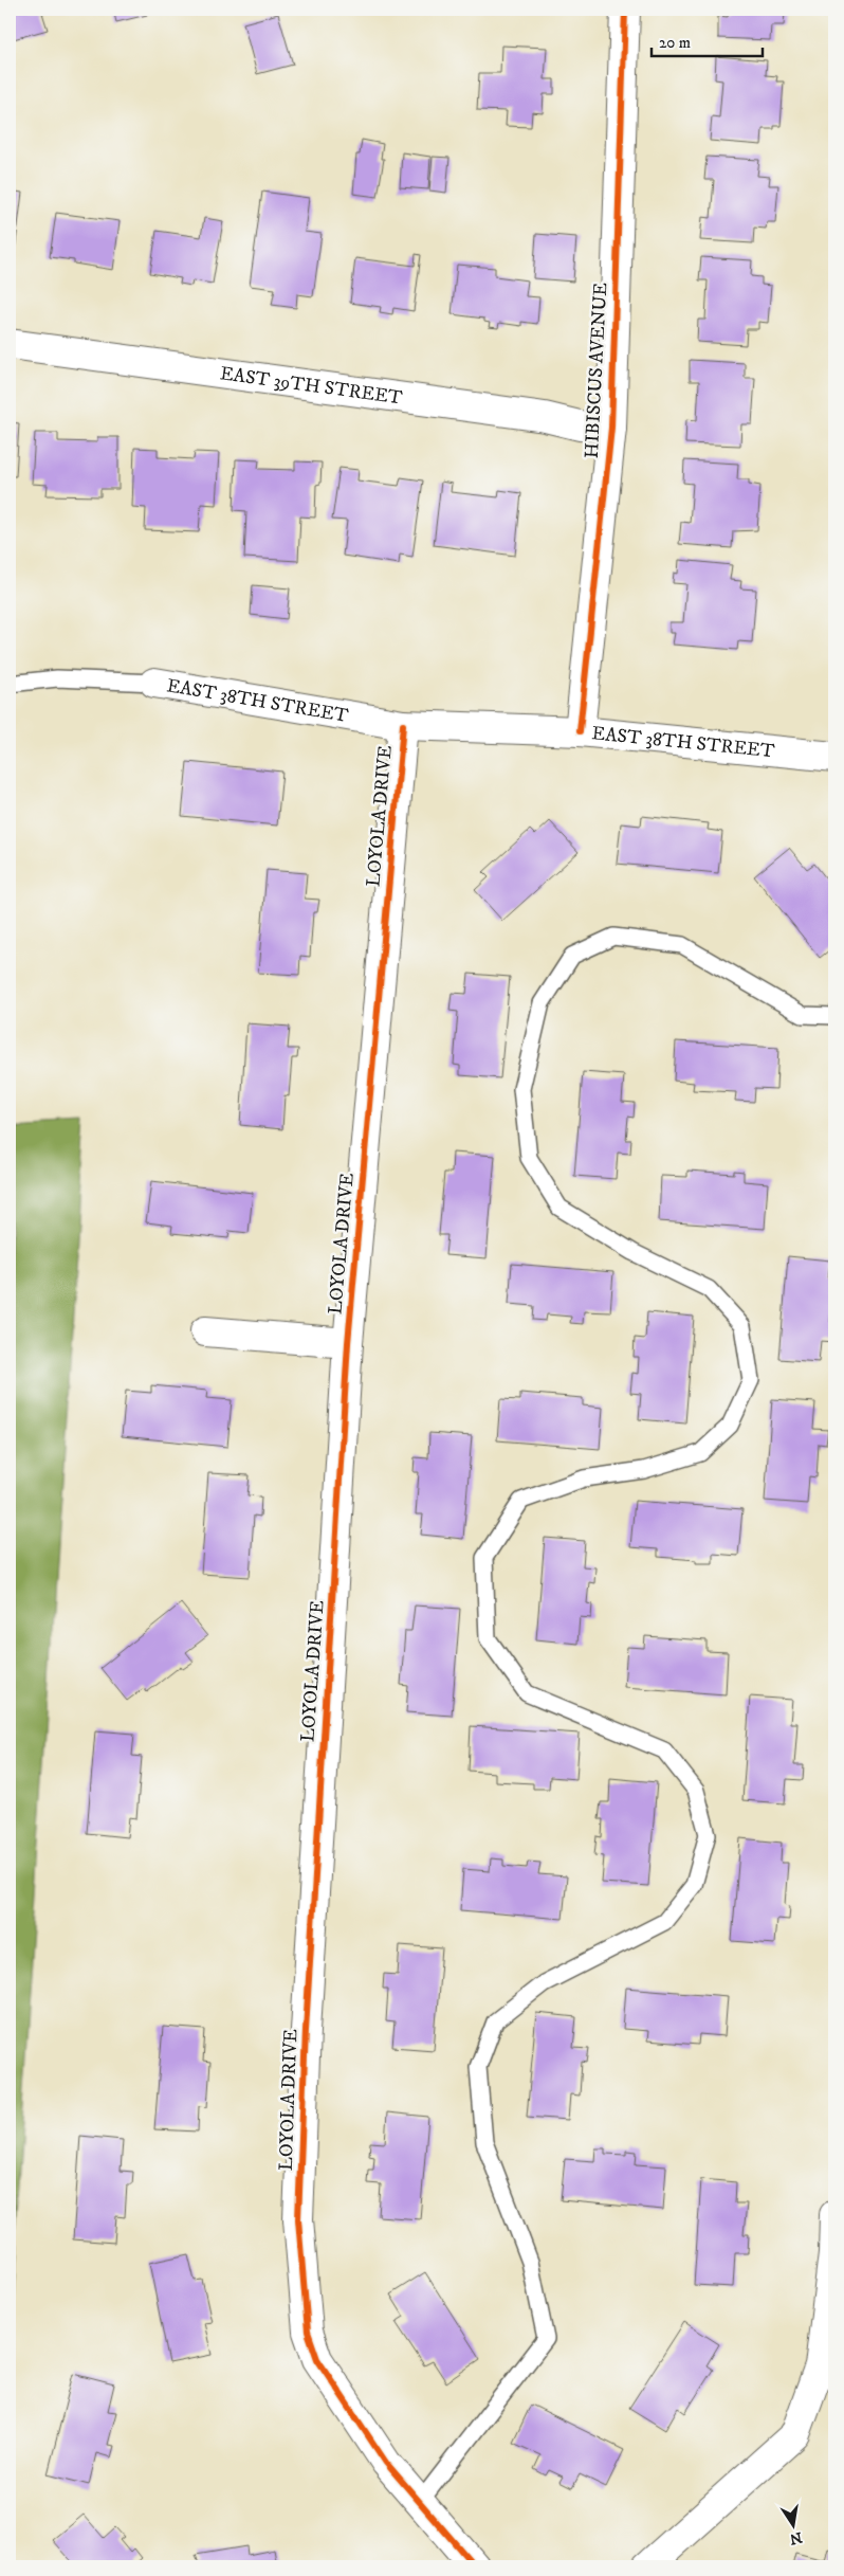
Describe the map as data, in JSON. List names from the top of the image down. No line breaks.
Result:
{"streets":{"street":["HIBISCUS AVENUE","EAST 39TH STREET","EAST 38TH STREET","LOYOLA DRIVE"]},"crossings":[["HIBISCUS AVENUE","EAST 39TH STREET"],["HIBISCUS AVENUE","EAST 38TH STREET"],["EAST 38TH STREET","LOYOLA DRIVE"]],"scale_bar":"20 m","north":"bottom"}
